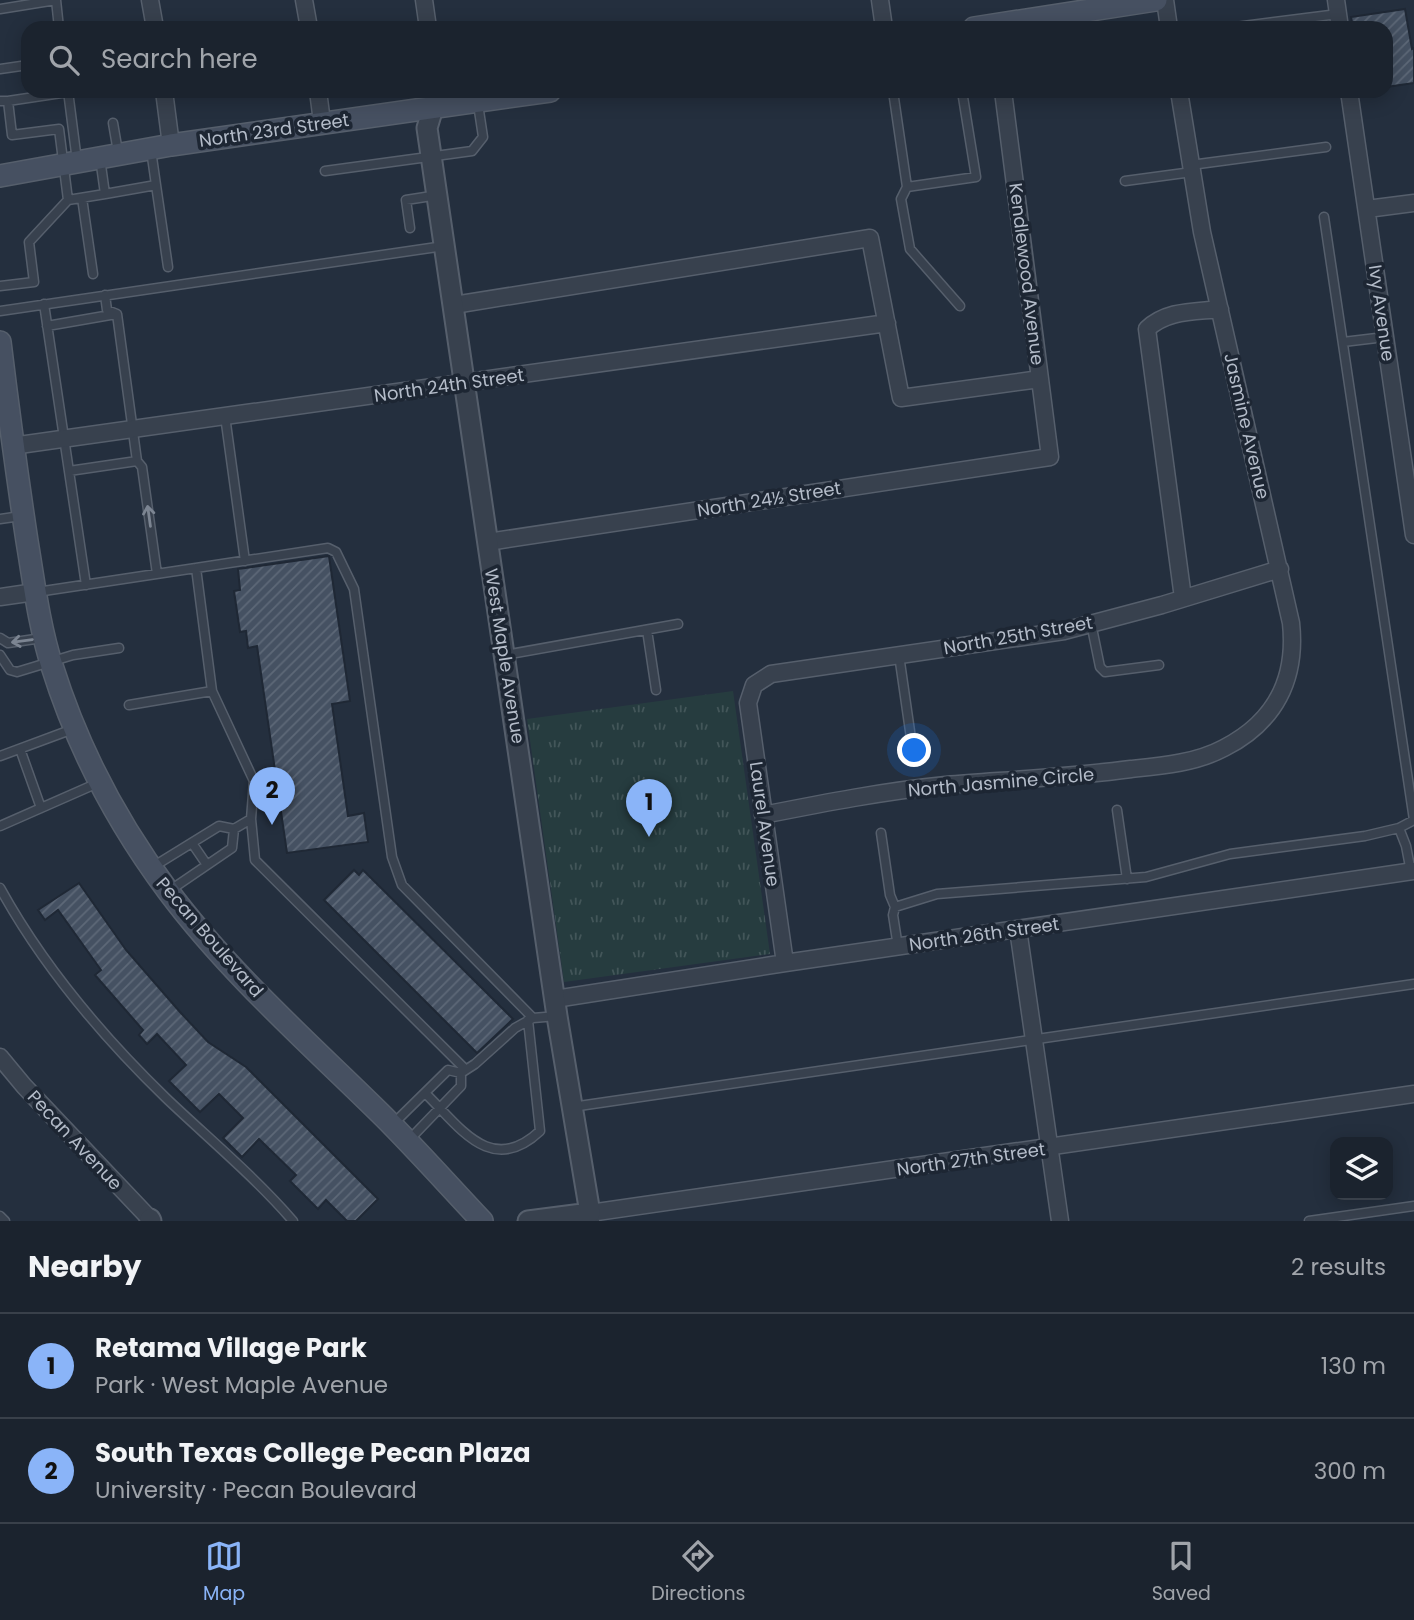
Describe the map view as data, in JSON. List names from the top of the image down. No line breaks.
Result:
{"streets":{"main road":["North 23rd Street","Pecan Boulevard"],"street":["Kendlewood Avenue","Ivy Avenue","North 24th Street","Jasmine Avenue","North 24½ Street","North 25th Street","West Maple Avenue","North Jasmine Circle","Laurel Avenue","North 26th Street","Pecan Avenue","North 27th Street"]},"crossings":[["North 23rd Street","West Maple Avenue"],["Kendlewood Avenue","North 24½ Street"],["North 24th Street","West Maple Avenue"],["North 24th Street","Pecan Boulevard"],["Jasmine Avenue","North 25th Street"],["Jasmine Avenue","North Jasmine Circle"],["North 24½ Street","West Maple Avenue"],["North 25th Street","Laurel Avenue"],["West Maple Avenue","North 26th Street"],["West Maple Avenue","North 27th Street"],["North Jasmine Circle","Laurel Avenue"],["Laurel Avenue","North 26th Street"]],"page":{"search":"Search here","pins":["2","1"],"heading":["Nearby","2 results"],"list":[{"mark":"1","name":"Retama Village Park","note":"Park · West Maple Avenue","value":"130 m"},{"mark":"2","name":"South Texas College Pecan Plaza","note":"University · Pecan Boulevard","value":"300 m"}],"nav":["Map","Directions","Saved"]}}
